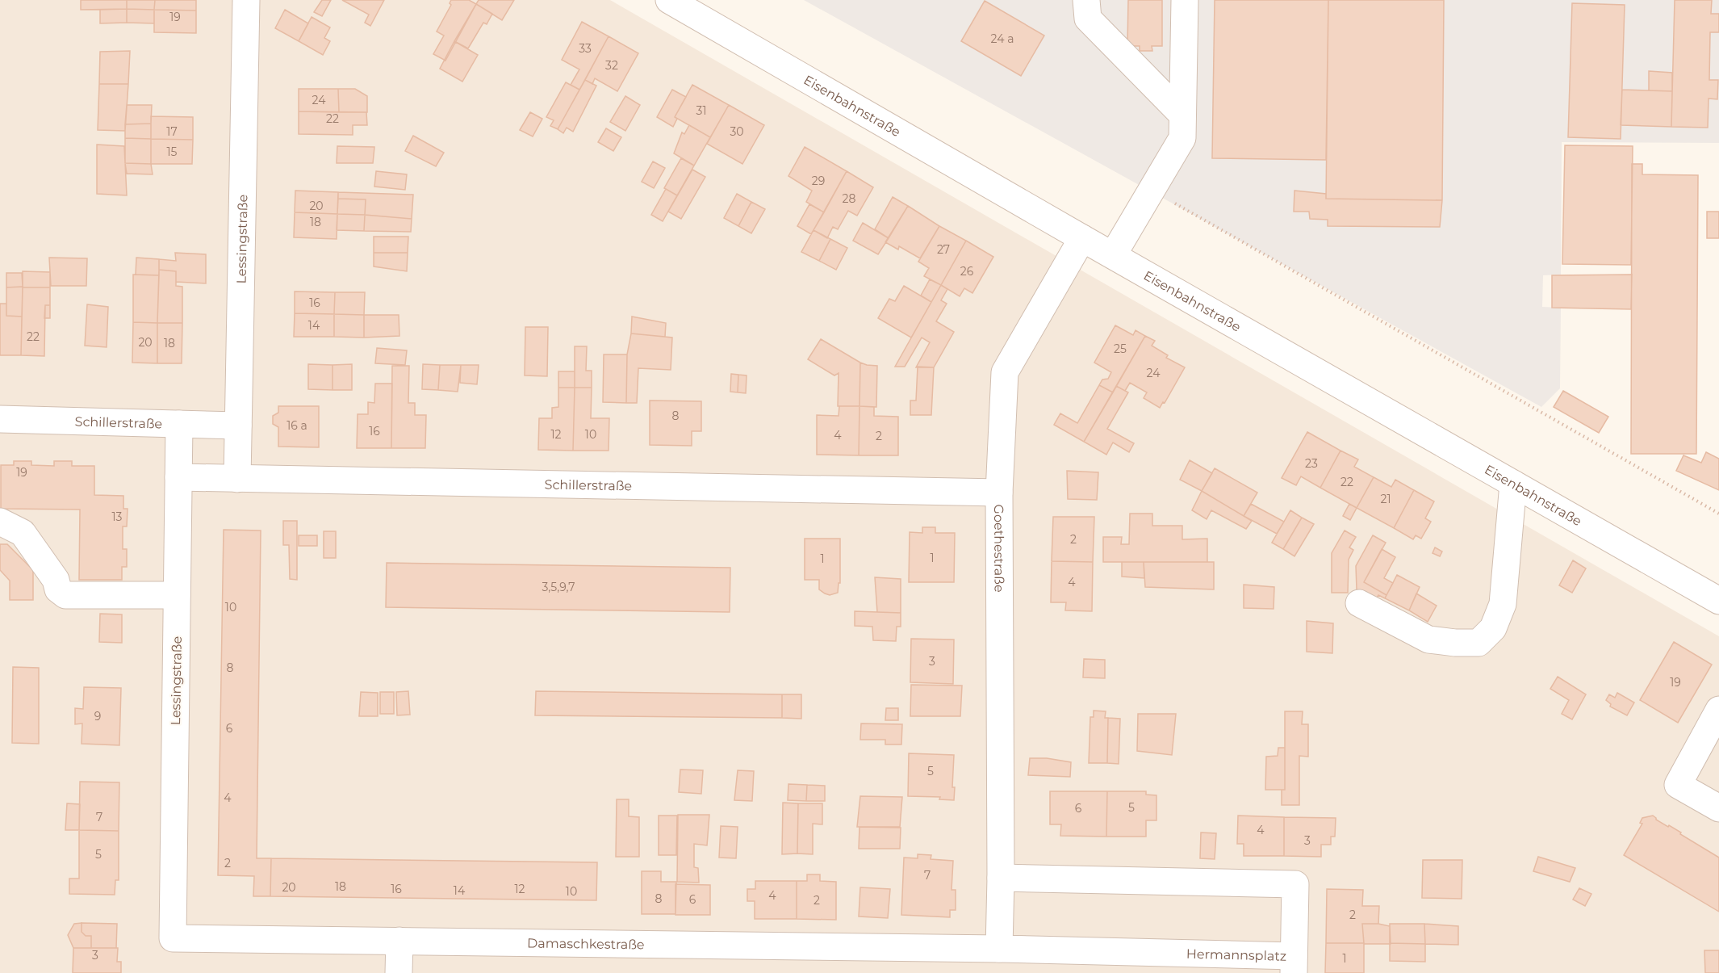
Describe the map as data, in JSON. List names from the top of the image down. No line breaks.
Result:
{"streets":{"street":["Eisenbahnstraße","Lessingstraße","Schillerstraße","Goethestraße","Damaschkestraße","Hermannsplatz"]},"crossings":[["Eisenbahnstraße","Goethestraße"],["Lessingstraße","Schillerstraße"],["Lessingstraße","Damaschkestraße"],["Schillerstraße","Goethestraße"],["Goethestraße","Hermannsplatz"],["Damaschkestraße","Hermannsplatz"]],"house_numbers":["19","24 a","33","32","24","31","22","17","30","15","29","28","20","18","27","26","16","14","22","20","18","25","24","8","16 a","16","12","10","4","2","23","19","22","21","13","2","1","1","4","3,5,9,7","10","3","8","19","9","6","5","4","5","6","7","4","3","5","2","7","18","20","16","12","14","10","4","8","6","2","2","3","1"]}
